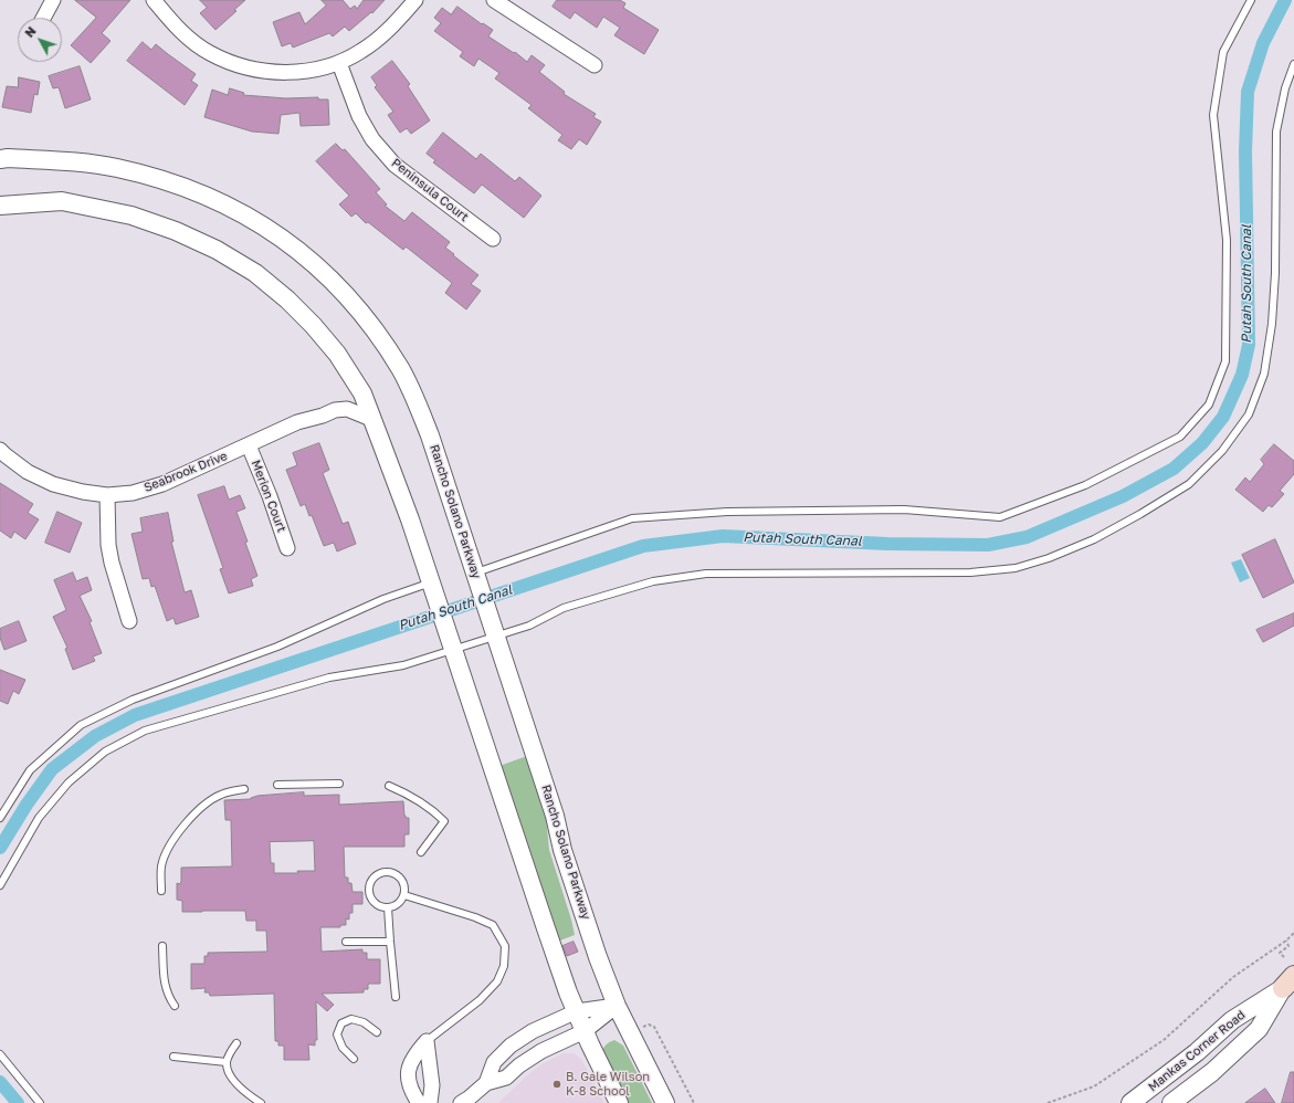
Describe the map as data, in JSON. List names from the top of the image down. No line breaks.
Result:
{"streets":{"street":["Peninsula Court","Seabrook Drive","Merion Court","Rancho Solano Parkway","Mankas Corner Road"]},"crossings":[["Seabrook Drive","Merion Court"]],"water":["Putah South Canal"],"places":["B. Gale Wilson K-8 School"],"north":"top left"}
